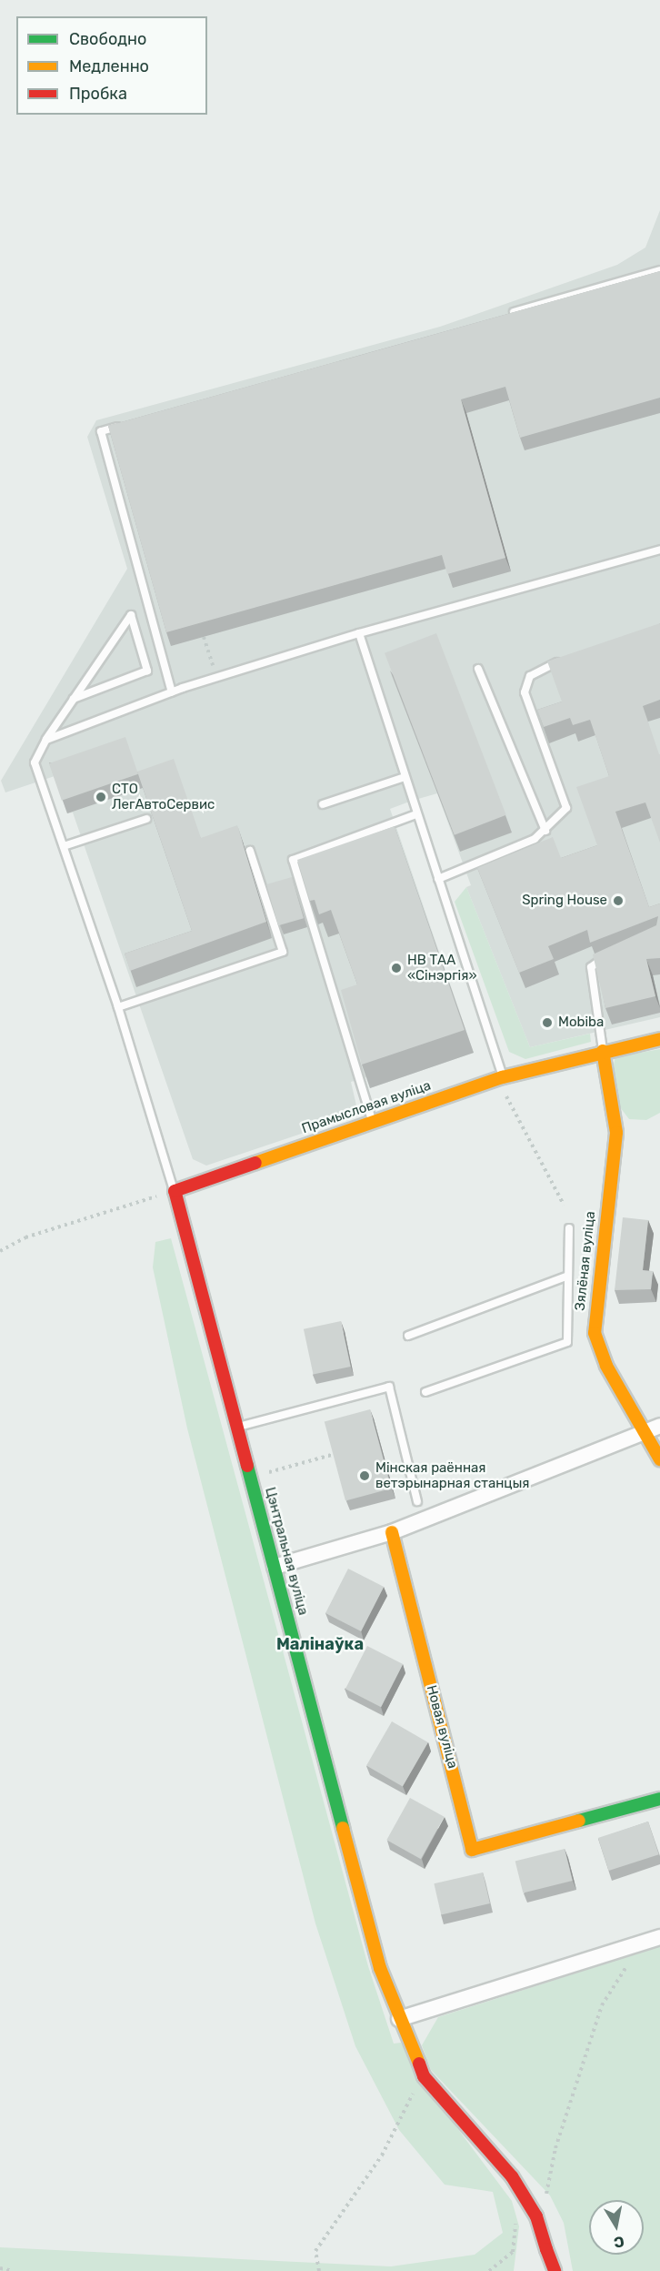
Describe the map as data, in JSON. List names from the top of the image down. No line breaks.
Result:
{"streets":{"main road":["Прамысловая вуліца","Зялёная вуліца","Цэнтральная вуліца","Новая вуліца"]},"crossings":[["Прамысловая вуліца","Зялёная вуліца"],["Прамысловая вуліца","Цэнтральная вуліца"]],"districts":["Малінаўка"],"places":["СТО ЛегАвтоСервис","Spring House","НВ ТАА «Сінэргія»","Mobiba","Мінская раённая ветэрынарная станцыя"],"legend":["Свободно","Медленно","Пробка"],"north":"bottom"}
